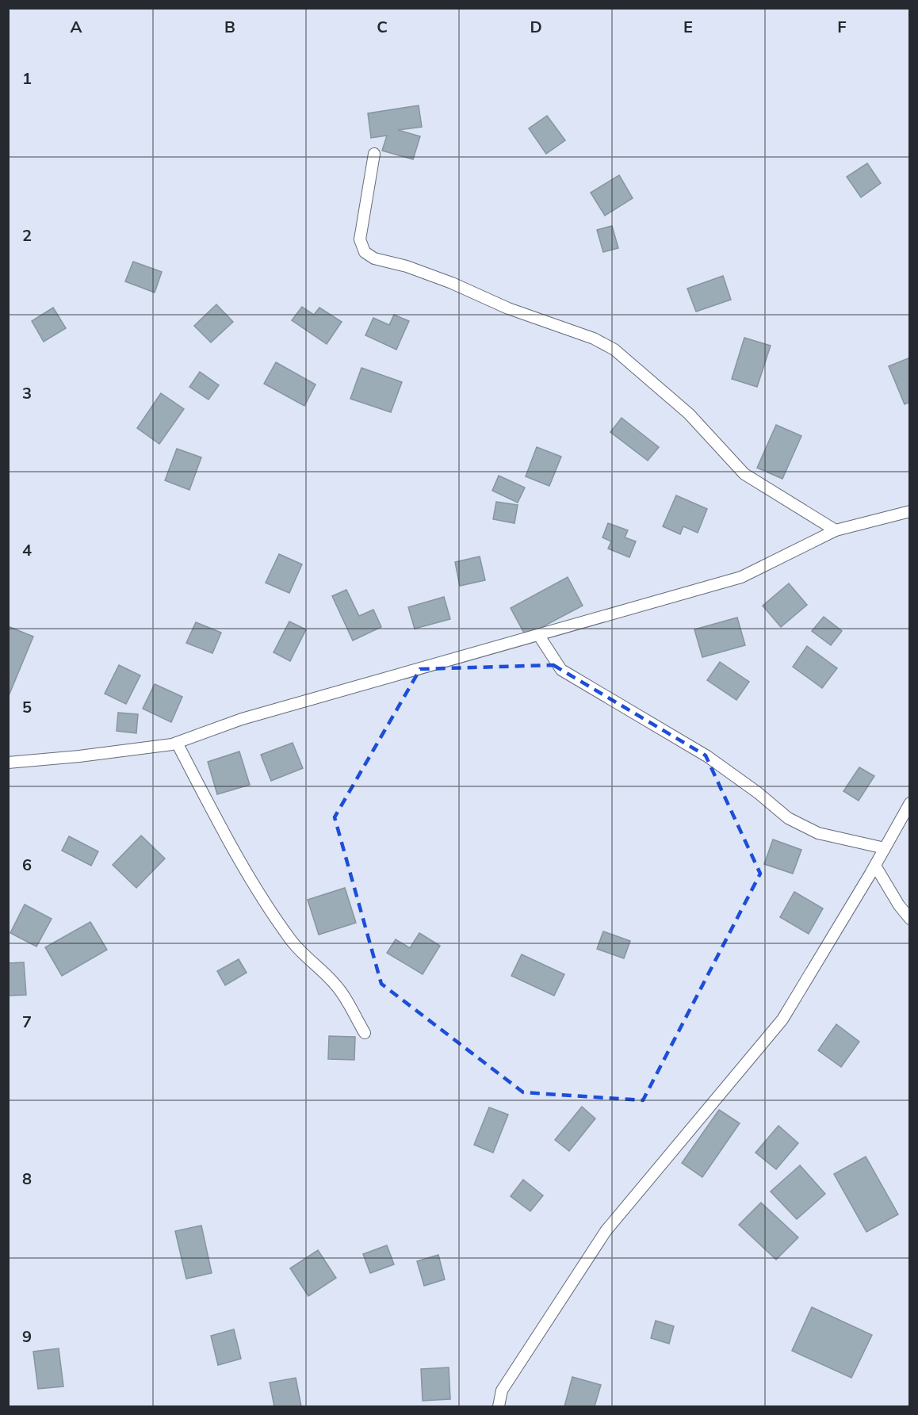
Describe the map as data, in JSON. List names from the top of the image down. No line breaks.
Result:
{"grid":{"columns":["A","B","C","D","E","F"],"rows":["1","2","3","4","5","6","7","8","9"]}}
